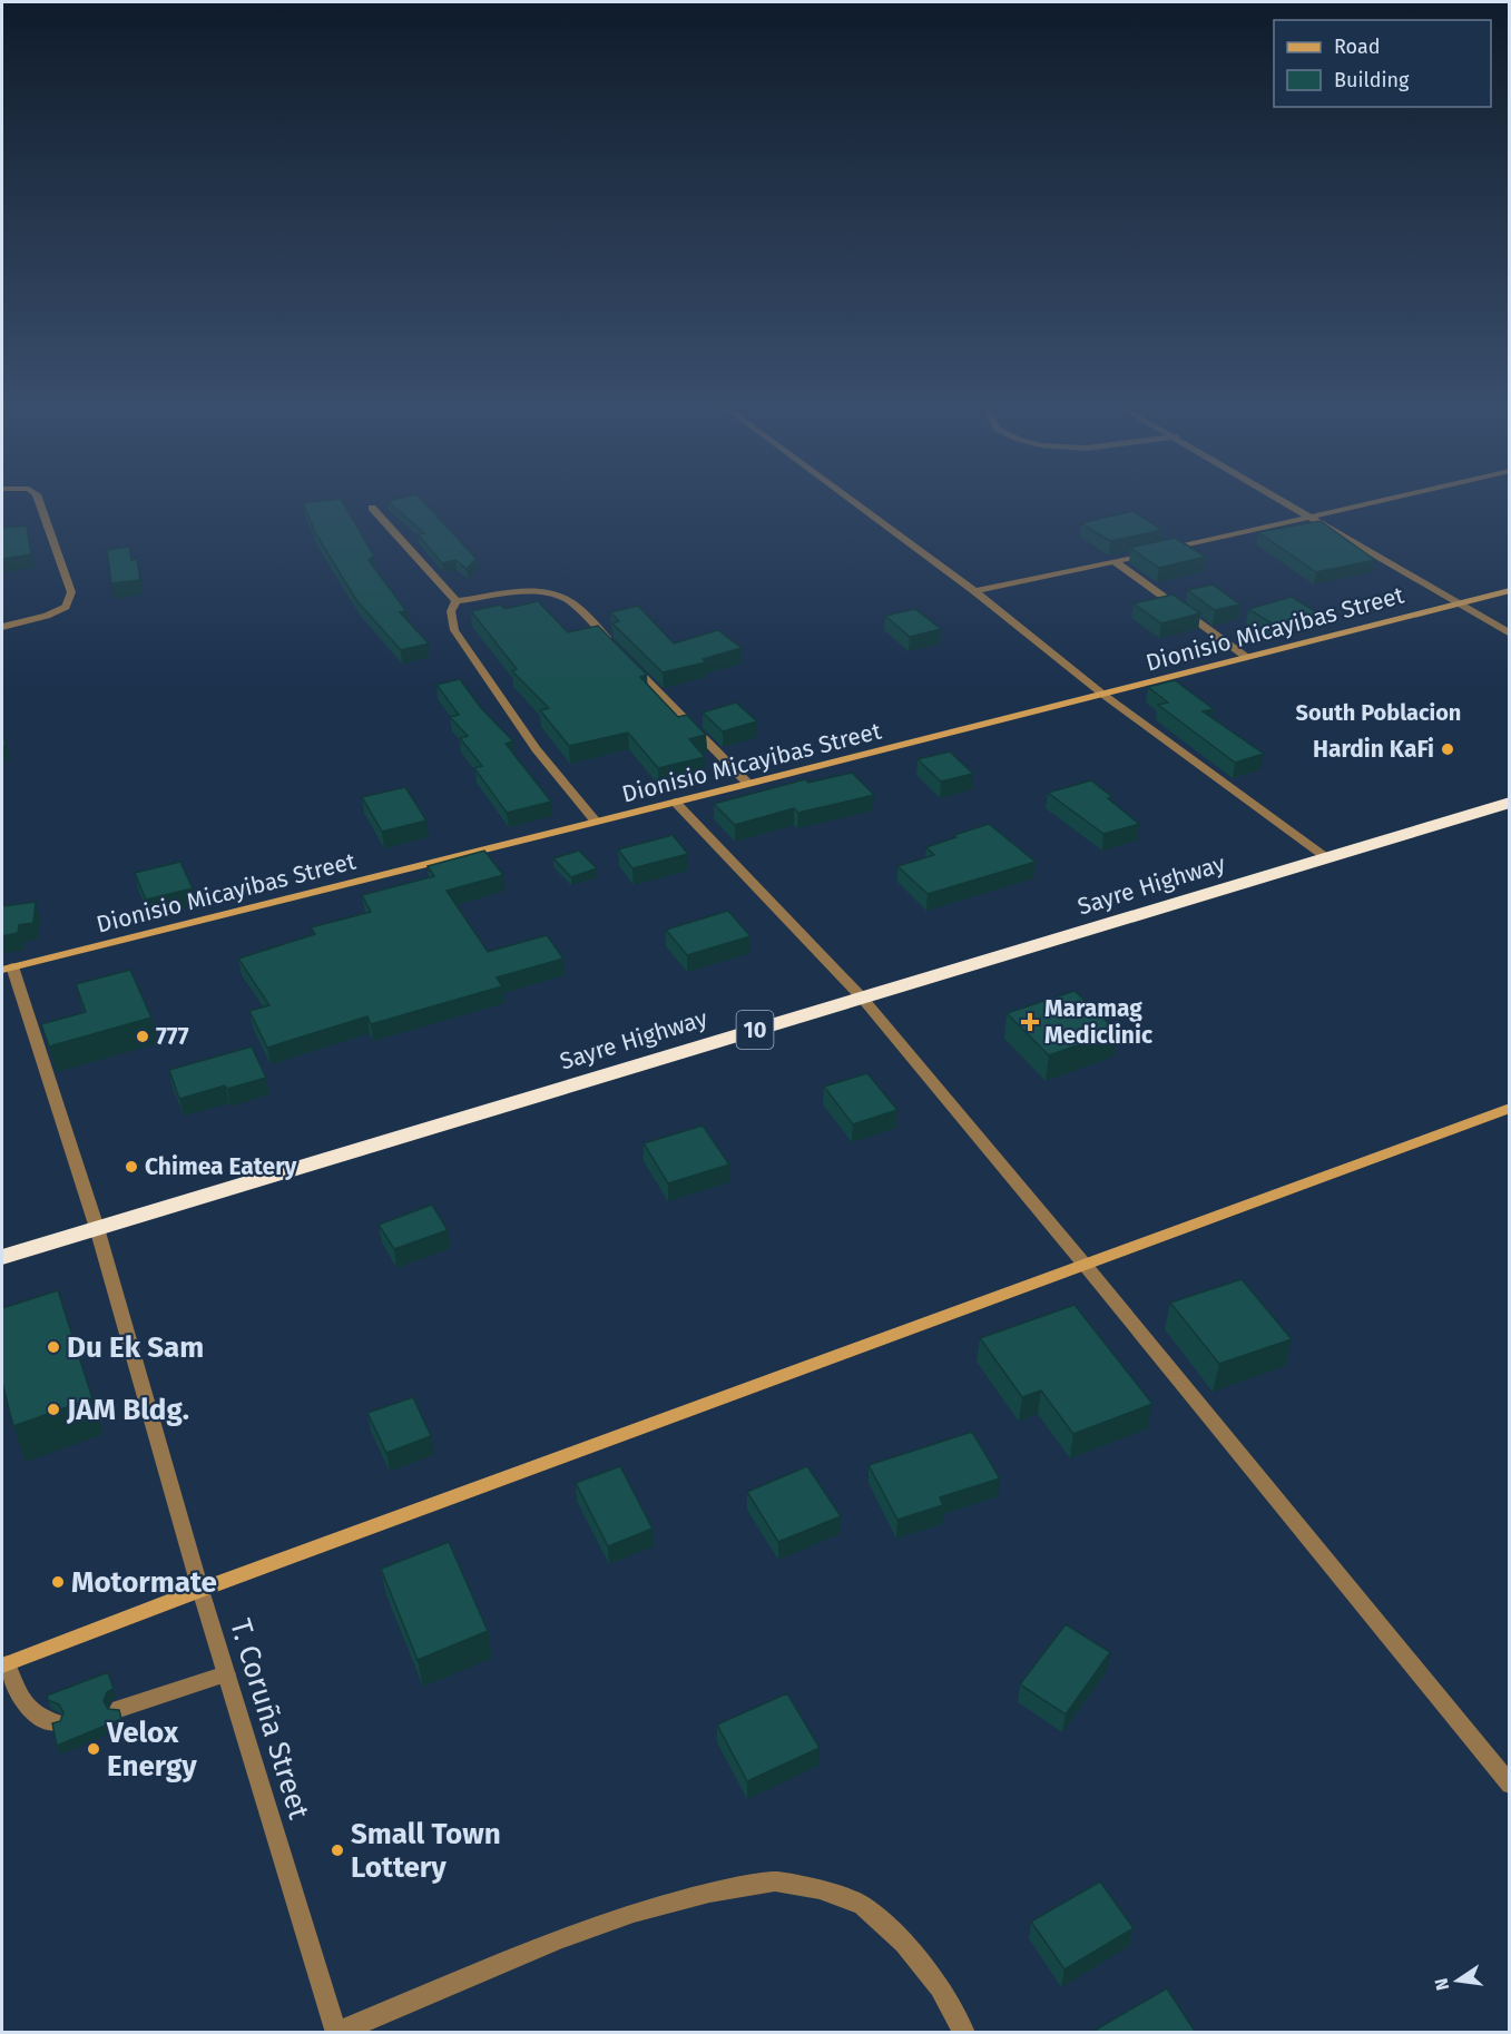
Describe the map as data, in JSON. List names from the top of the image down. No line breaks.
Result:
{"streets":{"highway":["Sayre Highway","10"],"street":["Dionisio Micayibas Street","T. Coruña Street"]},"crossings":[["Dionisio Micayibas Street","T. Coruña Street"],["Sayre Highway","T. Coruña Street"]],"districts":["South Poblacion"],"places":{"other":["Hardin KaFi","777","Chimea Eatery","Du Ek Sam","JAM Bldg.","Motormate","Velox Energy","Small Town Lottery"],"health":["Maramag Mediclinic"]},"legend":["Road","Building"],"north":"left"}
